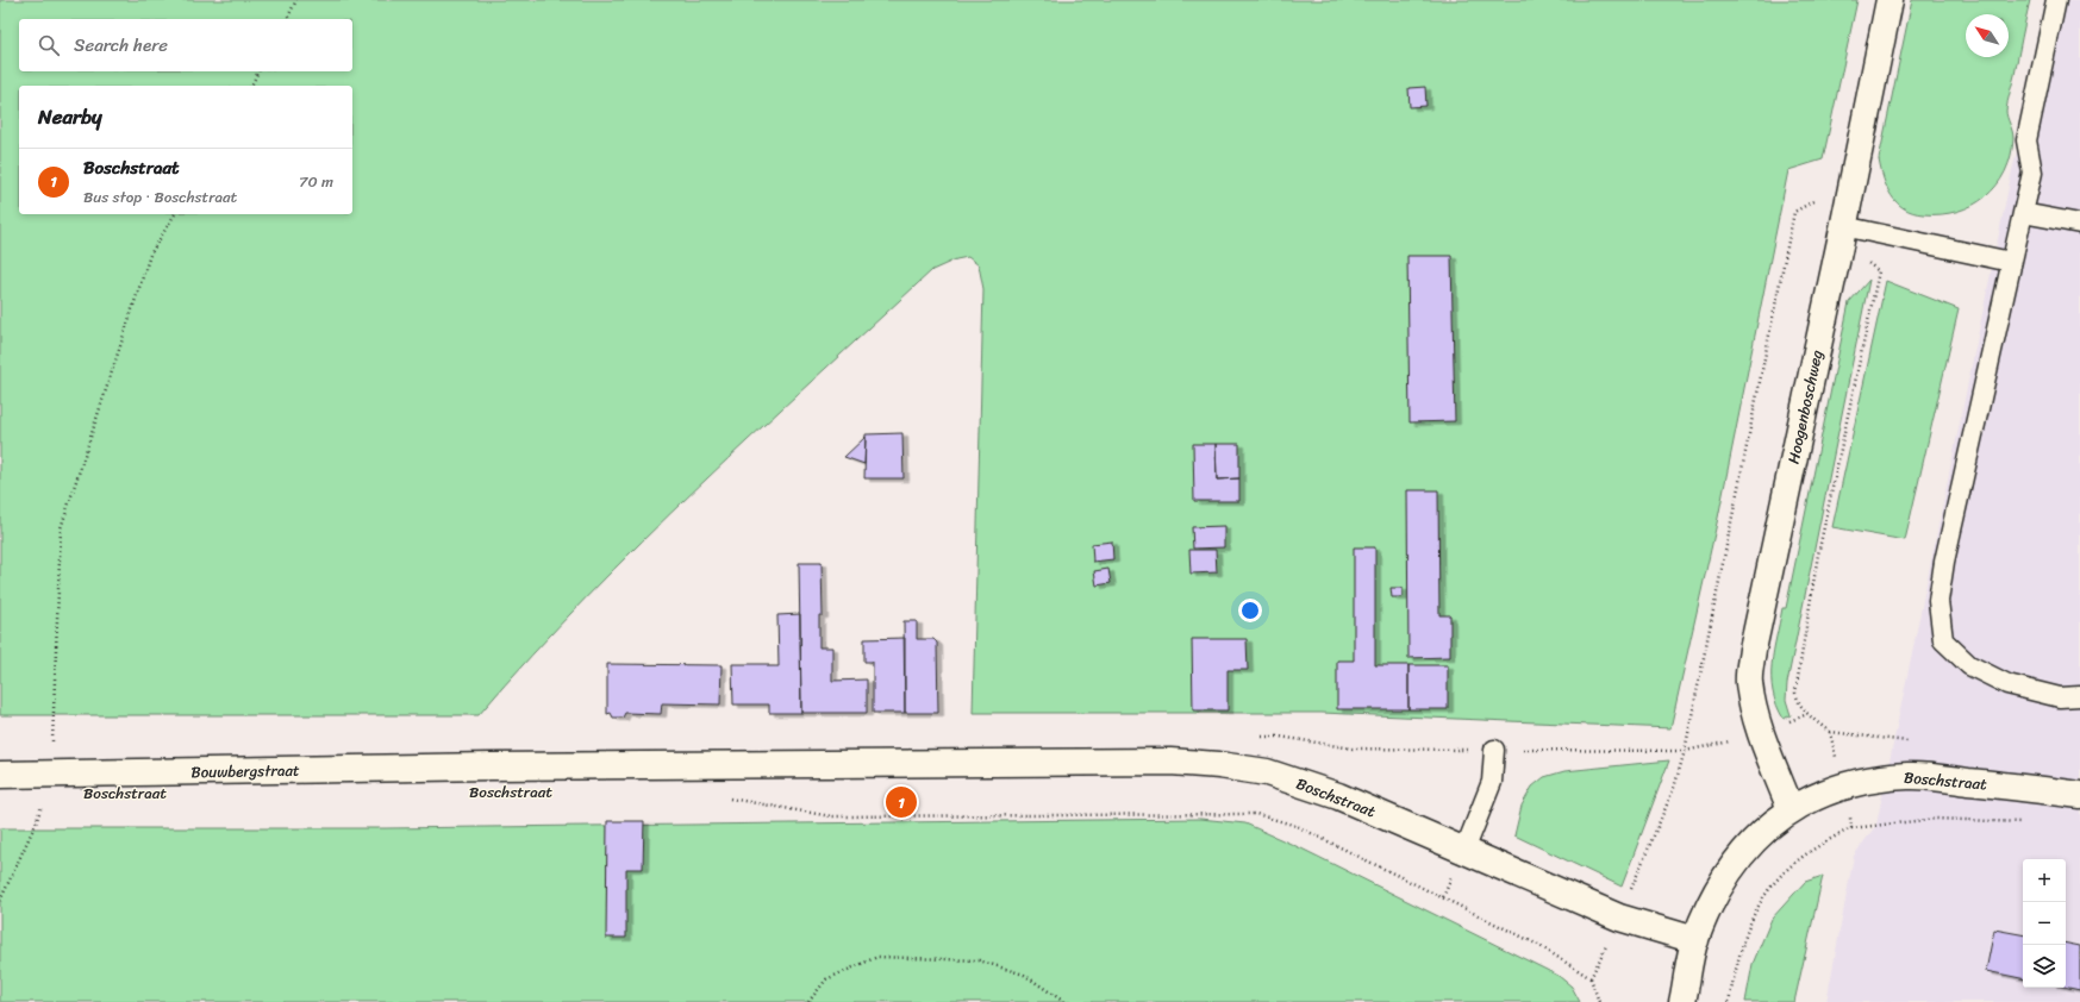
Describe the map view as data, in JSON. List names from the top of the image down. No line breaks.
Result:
{"streets":{"street":["Hoogenboschweg","Bouwbergstraat","Boschstraat"]},"crossings":[["Hoogenboschweg","Boschstraat"],["Bouwbergstraat","Boschstraat"]],"north":"top left","page":{"search":"Search here","heading":"Nearby","list":[{"mark":"1","name":"Boschstraat","note":"Bus stop · Boschstraat","value":"70 m"}],"pins":"1","map_buttons":["+","−"]}}
